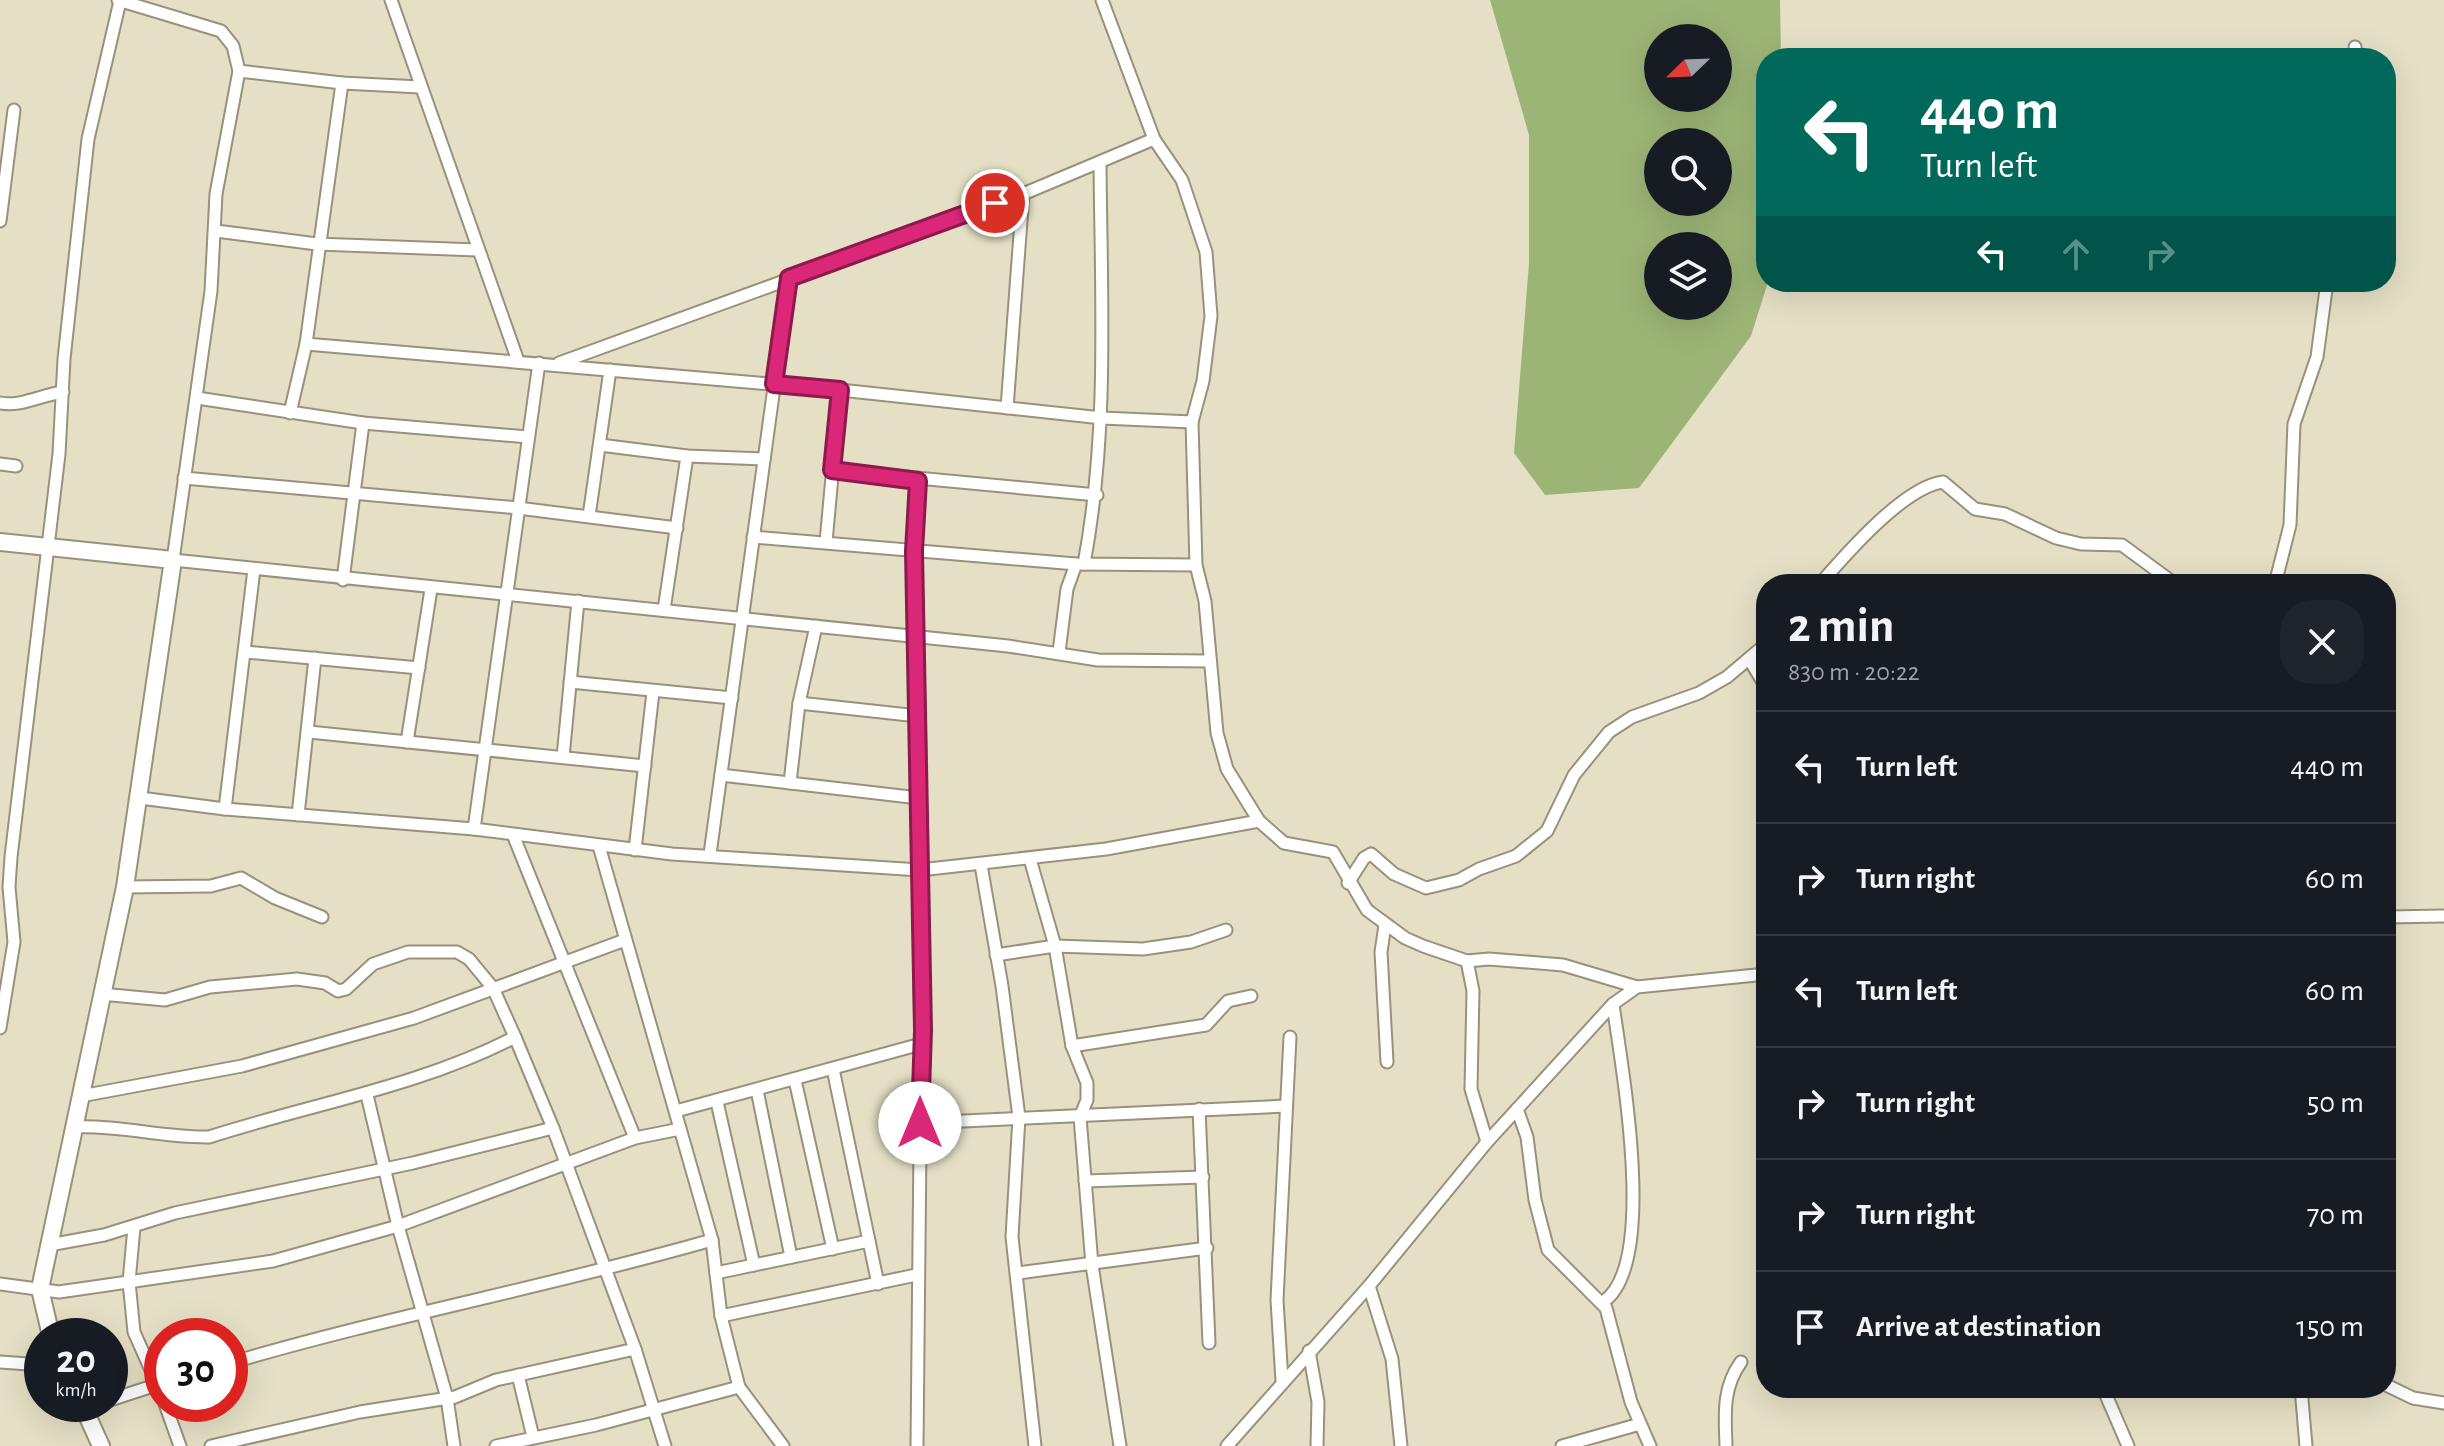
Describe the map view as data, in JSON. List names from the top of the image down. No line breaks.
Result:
{"north":"bottom left","page":{"turn":["440 m","Turn left"],"heading":["2 min","830 m · 20:22"],"list":[{"name":"Turn left","value":"440 m"},{"name":"Turn right","value":"60 m"},{"name":"Turn left","value":"60 m"},{"name":"Turn right","value":"50 m"},{"name":"Turn right","value":"70 m"},{"name":"Arrive at destination","value":"150 m"}],"speed":"20 km/h","limit":"30"}}
